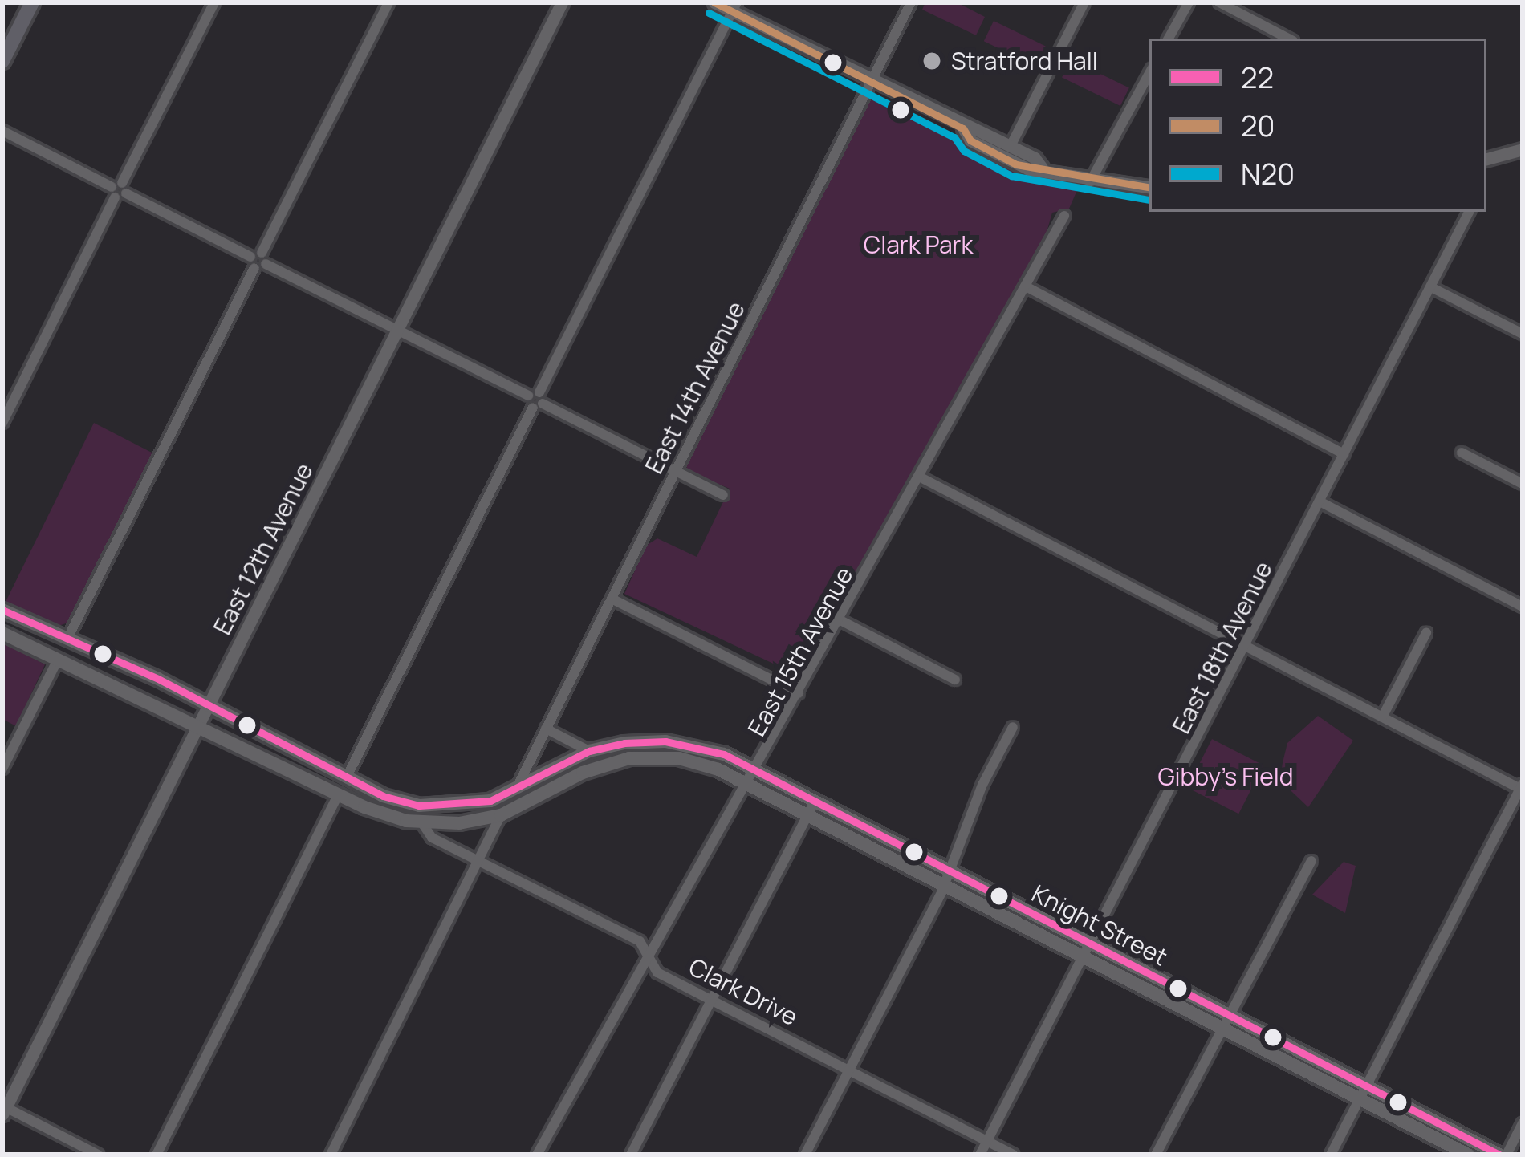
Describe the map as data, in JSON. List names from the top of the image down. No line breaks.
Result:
{"streets":{"main road":["Knight Street","Clark Drive"],"street":["East 14th Avenue","East 12th Avenue","East 18th Avenue","East 15th Avenue"]},"crossings":[["East 14th Avenue","Knight Street"],["East 12th Avenue","Clark Drive"],["East 18th Avenue","Knight Street"],["East 18th Avenue","Clark Drive"],["East 15th Avenue","Knight Street"],["East 15th Avenue","Clark Drive"],["Knight Street","Clark Drive"]],"parks":["Clark Park","Gibby's Field"],"places":["Stratford Hall"],"lines":["transit line 20","transit line N20","transit line 22"],"legend":["22","20","N20"]}
